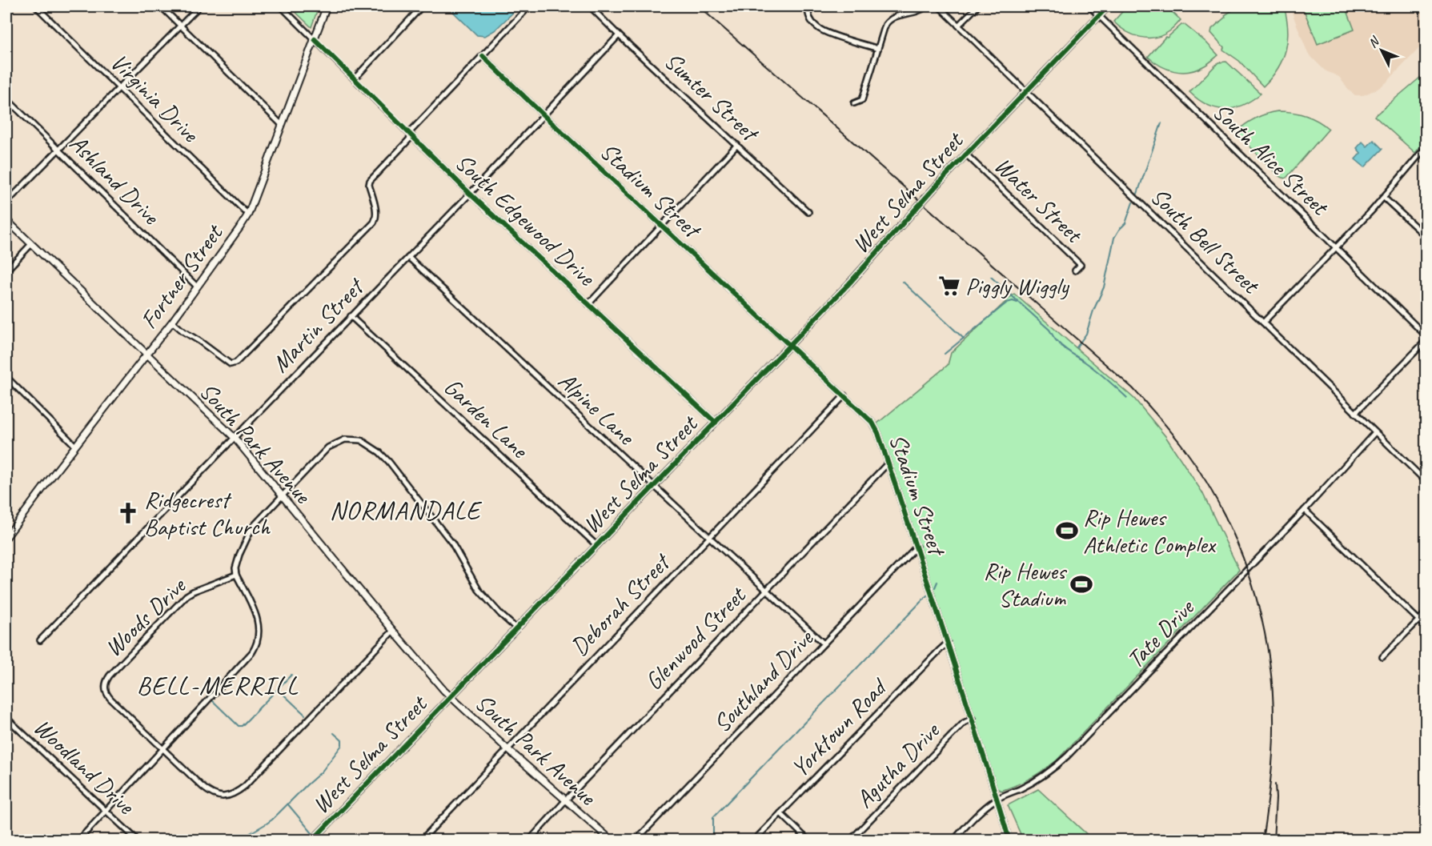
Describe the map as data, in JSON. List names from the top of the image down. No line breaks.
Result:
{"streets":{"street":["Sumter Street","Virginia Drive","South Alice Street","Ashland Drive","Stadium Street","West Selma Street","Water Street","South Edgewood Drive","South Bell Street","Fortner Street","Martin Street","Alpine Lane","Garden Lane","South Park Avenue","Deborah Street","Woods Drive","Tate Drive","Glenwood Street","Southland Drive","Yorktown Road","Agutha Drive","Woodland Drive"]},"crossings":[["Sumter Street","Martin Street"],["Virginia Drive","Fortner Street"],["South Alice Street","West Selma Street"],["Ashland Drive","Fortner Street"],["Stadium Street","West Selma Street"],["Stadium Street","Martin Street"],["Stadium Street","Deborah Street"],["Stadium Street","Tate Drive"],["Stadium Street","Glenwood Street"],["Stadium Street","Southland Drive"],["Stadium Street","Yorktown Road"],["Stadium Street","Agutha Drive"],["West Selma Street","Water Street"],["West Selma Street","South Edgewood Drive"],["West Selma Street","South Bell Street"],["West Selma Street","Alpine Lane"],["West Selma Street","Garden Lane"],["West Selma Street","South Park Avenue"],["South Edgewood Drive","Fortner Street"],["South Edgewood Drive","Martin Street"],["South Bell Street","Tate Drive"],["Fortner Street","South Park Avenue"],["Martin Street","Alpine Lane"],["Martin Street","Garden Lane"],["Martin Street","South Park Avenue"],["Alpine Lane","Deborah Street"],["Alpine Lane","Glenwood Street"],["Alpine Lane","Southland Drive"],["South Park Avenue","Deborah Street"],["South Park Avenue","Woods Drive"],["South Park Avenue","Glenwood Street"]],"districts":["NORMANDALE","BELL-MERRILL"],"places":{"supermarket":["Piggly Wiggly"],"church":["Ridgecrest Baptist Church"],"sports":["Rip Hewes Athletic Complex","Rip Hewes Stadium"]},"north":"top left"}
